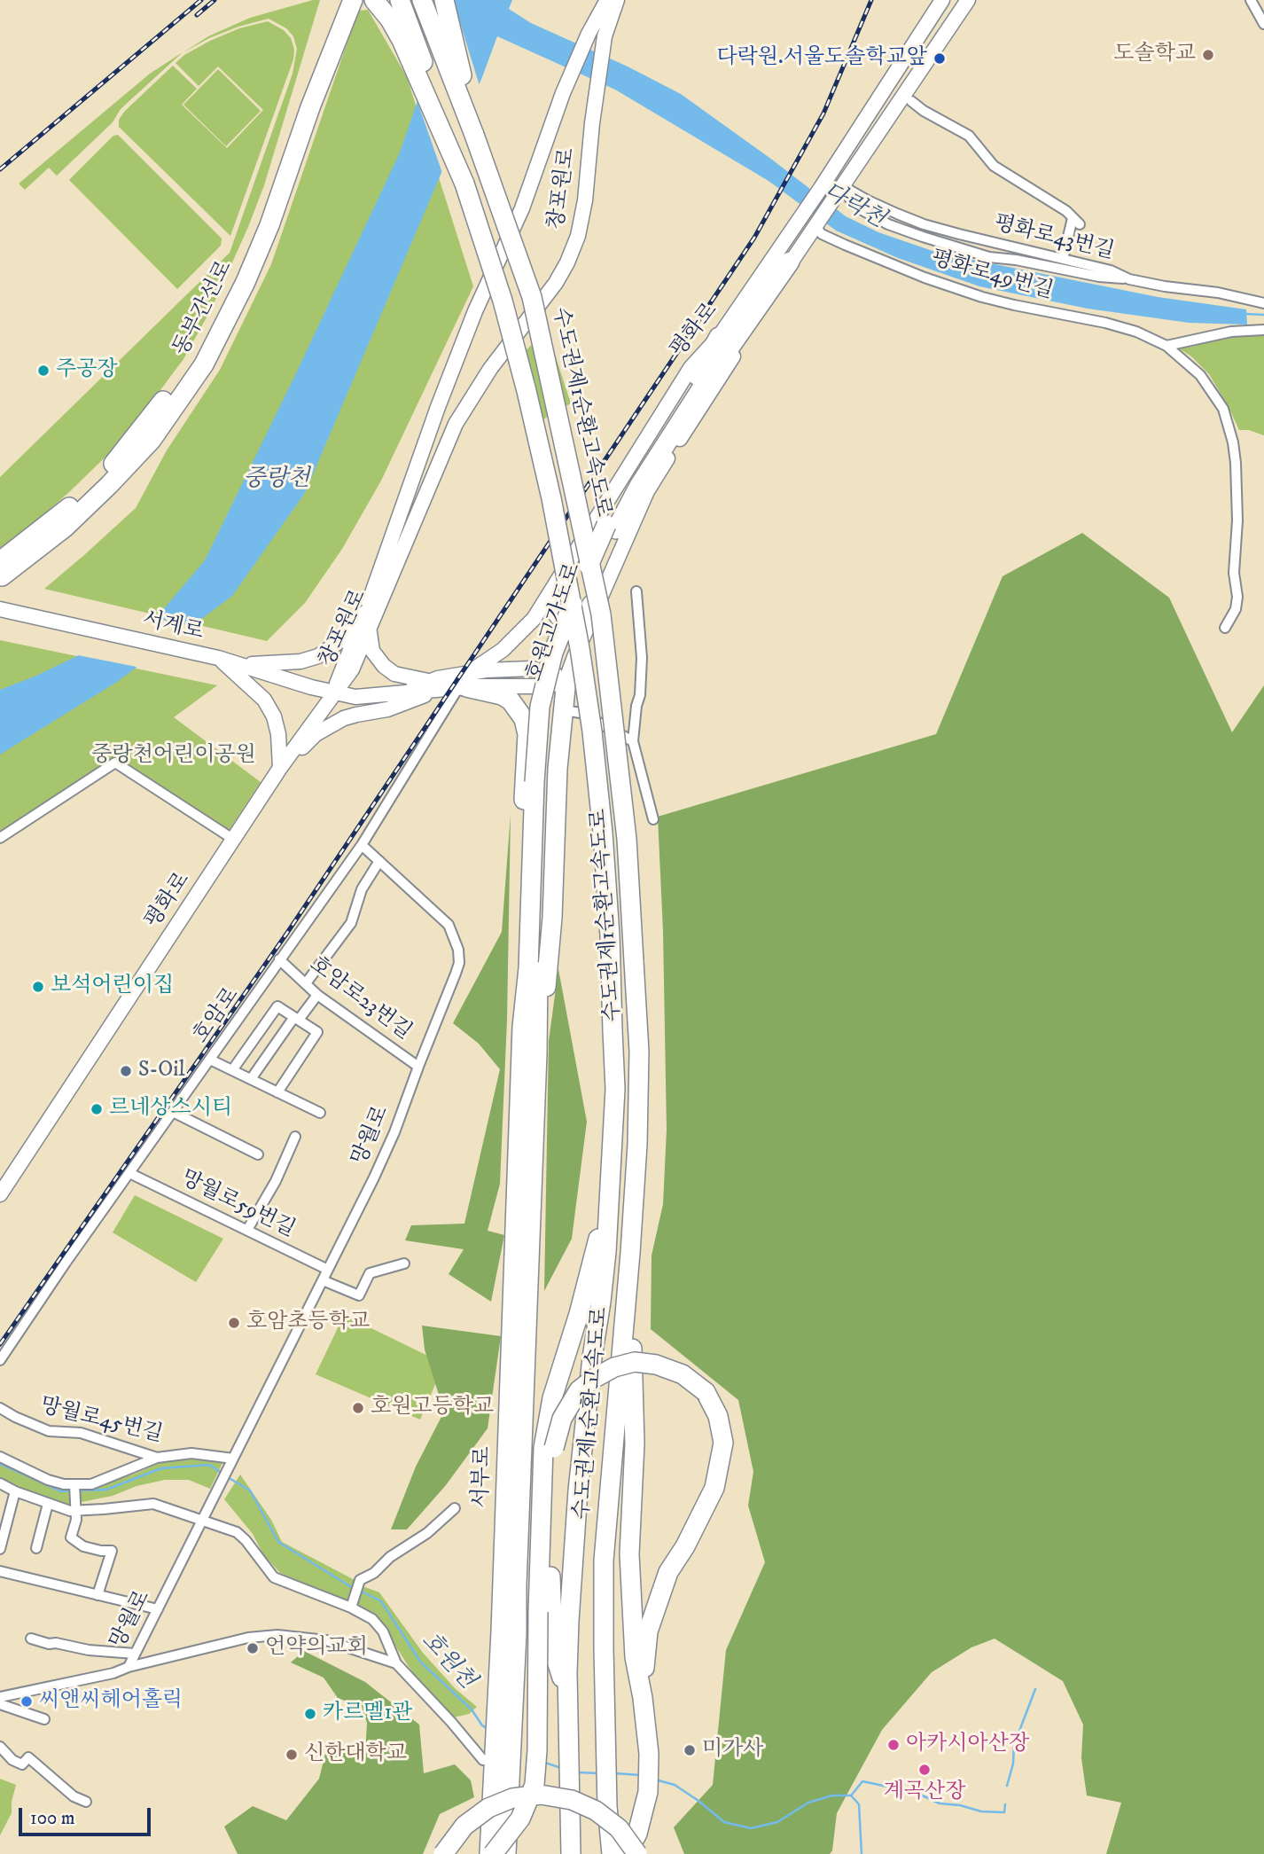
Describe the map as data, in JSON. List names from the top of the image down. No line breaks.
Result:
{"streets":{"highway":["동부간선로","수도권제1순환고속도로","호원고가도로","서부로"],"main road":["창포원로","평화로","서계로"],"street":["평화로43번길","평화로49번길","호암로23번길","호암로","망월로","망월로59번길","망월로45번길"]},"crossings":[["창포원로","평화로"],["창포원로","서계로"],["평화로43번길","평화로"],["평화로49번길","평화로"],["평화로","호원고가도로"],["평화로","서계로"],["평화로","호암로"],["호원고가도로","서부로"],["호암로23번길","호암로"],["호암로23번길","망월로"],["호암로","망월로"],["호암로","망월로59번길"],["망월로","망월로59번길"],["망월로","망월로45번길"]],"water":["다락천","중랑천","호원천"],"parks":["중랑천어린이공원"],"places":["도솔학교","다락원.서울도솔학교앞","주공장","보석어린이집","S-Oil","르네상스시티","호암초등학교","호원고등학교","언약의교회","씨앤씨헤어홀릭","카르멜1관","아카시아산장","미가사","신한대학교","계곡산장"],"scale_bar":"100 m"}
